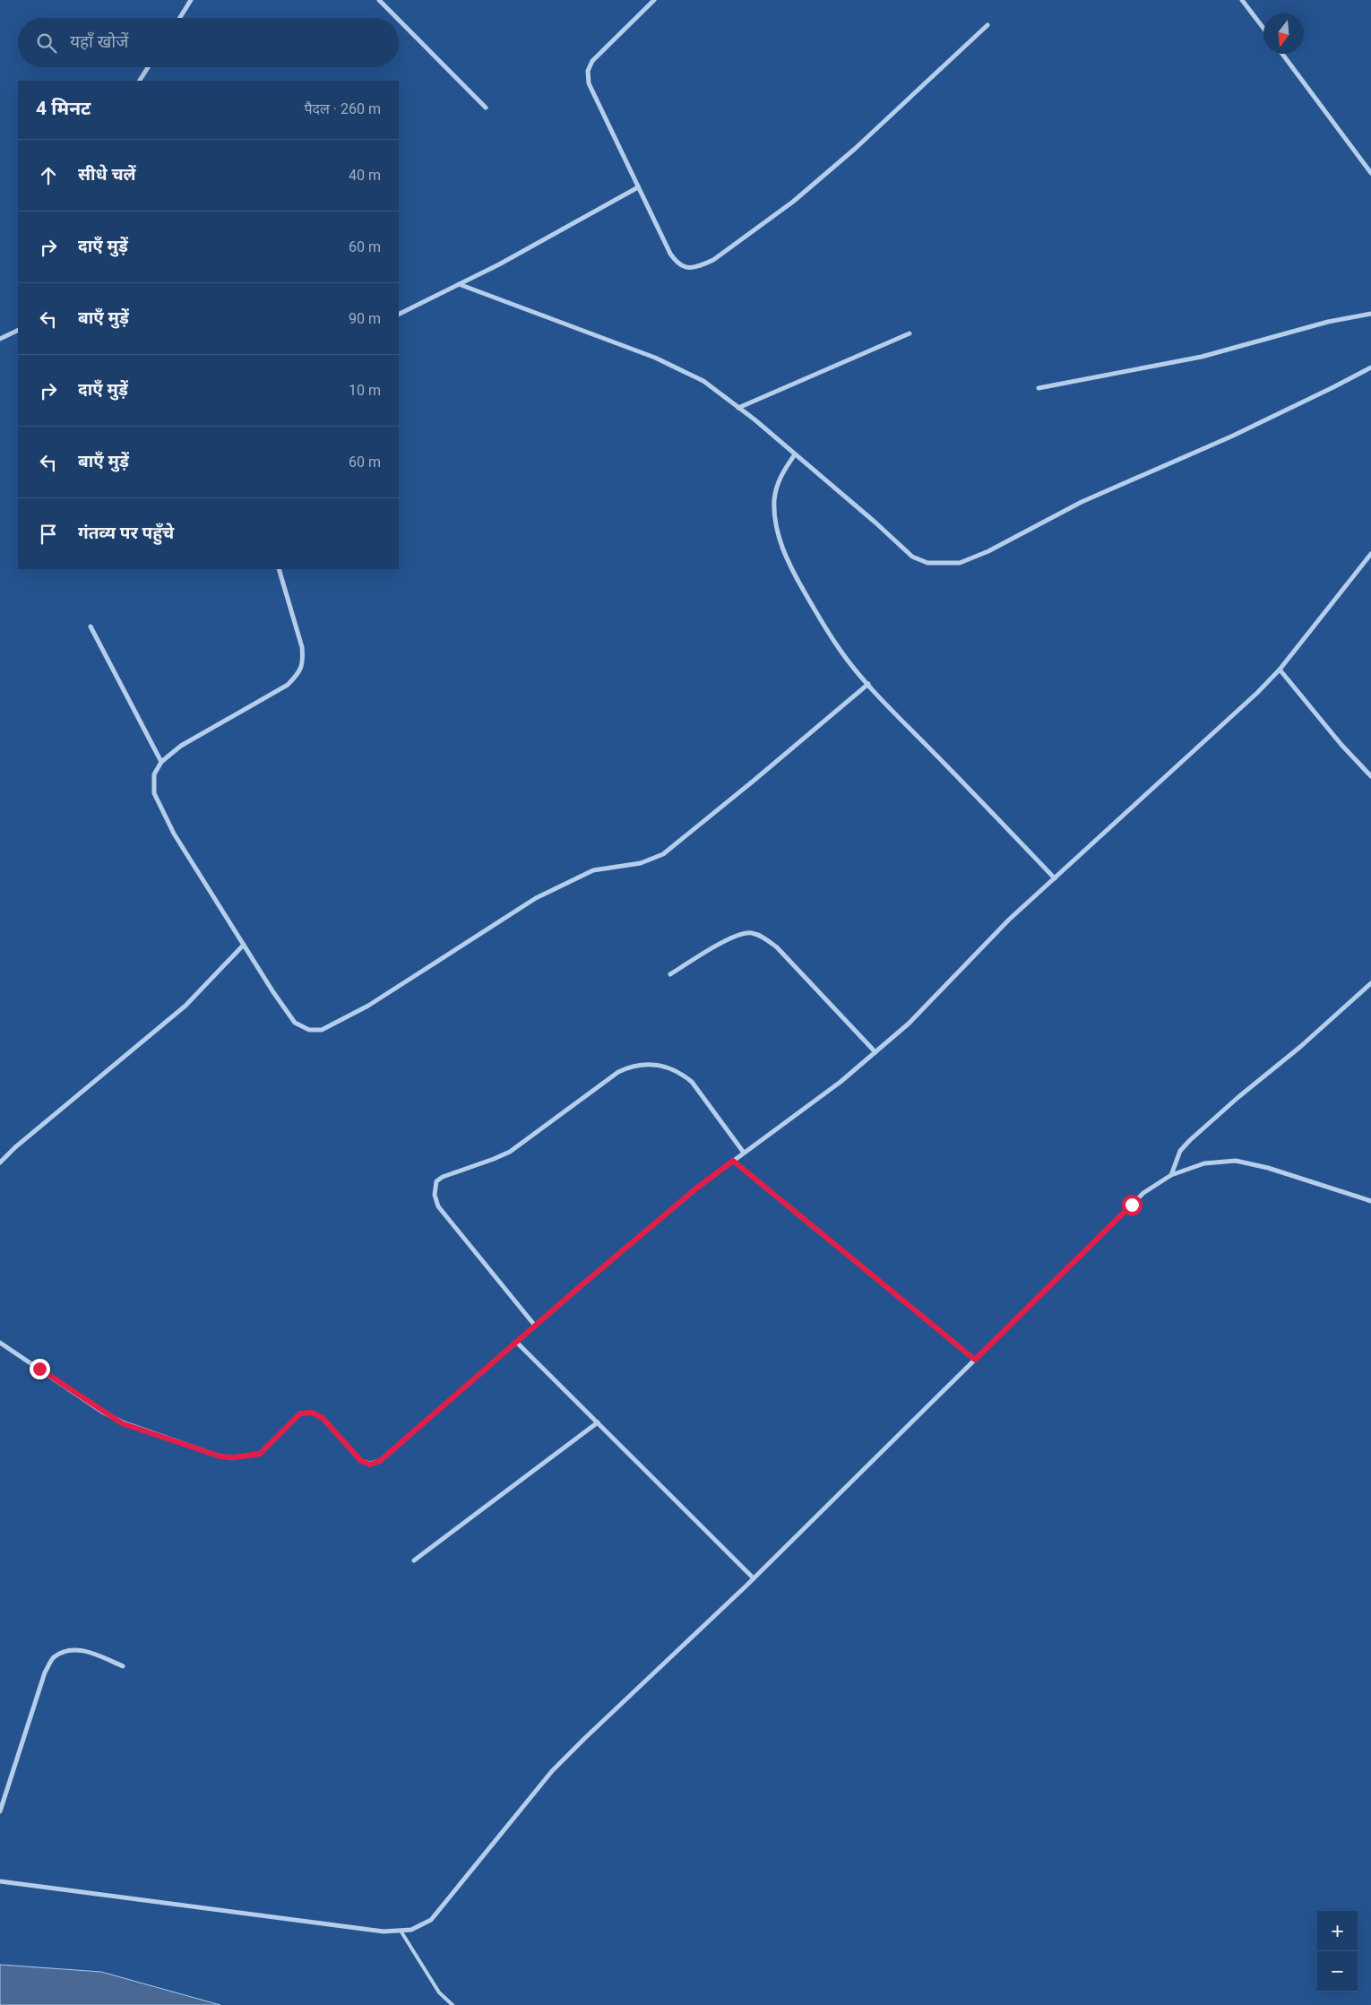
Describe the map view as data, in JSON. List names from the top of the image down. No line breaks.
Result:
{"north":"bottom","page":{"search":"यहाँ खोजें","heading":["4 मिनट","पैदल · 260 m"],"list":[["सीधे चलें","40 m"],["दाएँ मुड़ें","60 m"],["बाएँ मुड़ें","90 m"],["दाएँ मुड़ें","10 m"],["बाएँ मुड़ें","60 m"],"गंतव्य पर पहुँचे"],"map_buttons":["+","−"]}}
